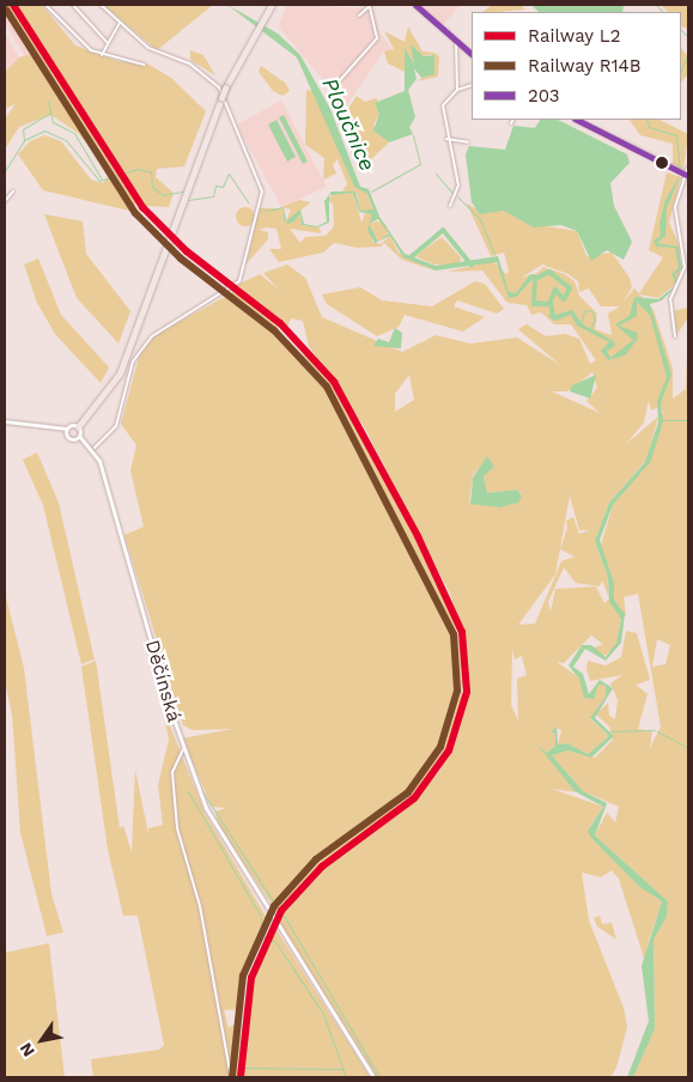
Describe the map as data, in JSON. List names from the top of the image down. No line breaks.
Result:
{"streets":{"main road":["Děčínská"]},"water":["Ploučnice"],"lines":["rail line L2","transit line 203","rail line R14B"],"legend":["Railway L2","Railway R14B","203"],"north":"bottom left"}
